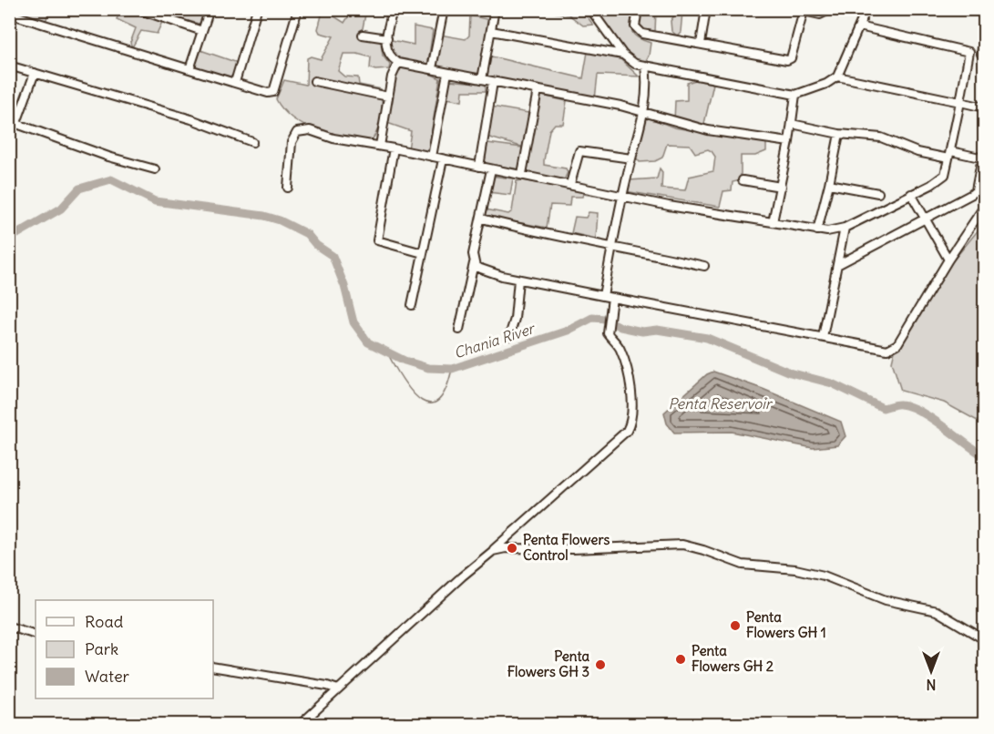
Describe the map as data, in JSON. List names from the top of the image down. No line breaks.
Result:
{"water":["Chania River","Penta Reservoir"],"places":["Penta Flowers Control","Penta Flowers GH 1","Penta Flowers GH 2","Penta Flowers GH 3"],"legend":["Road","Park","Water"],"north":"bottom"}
